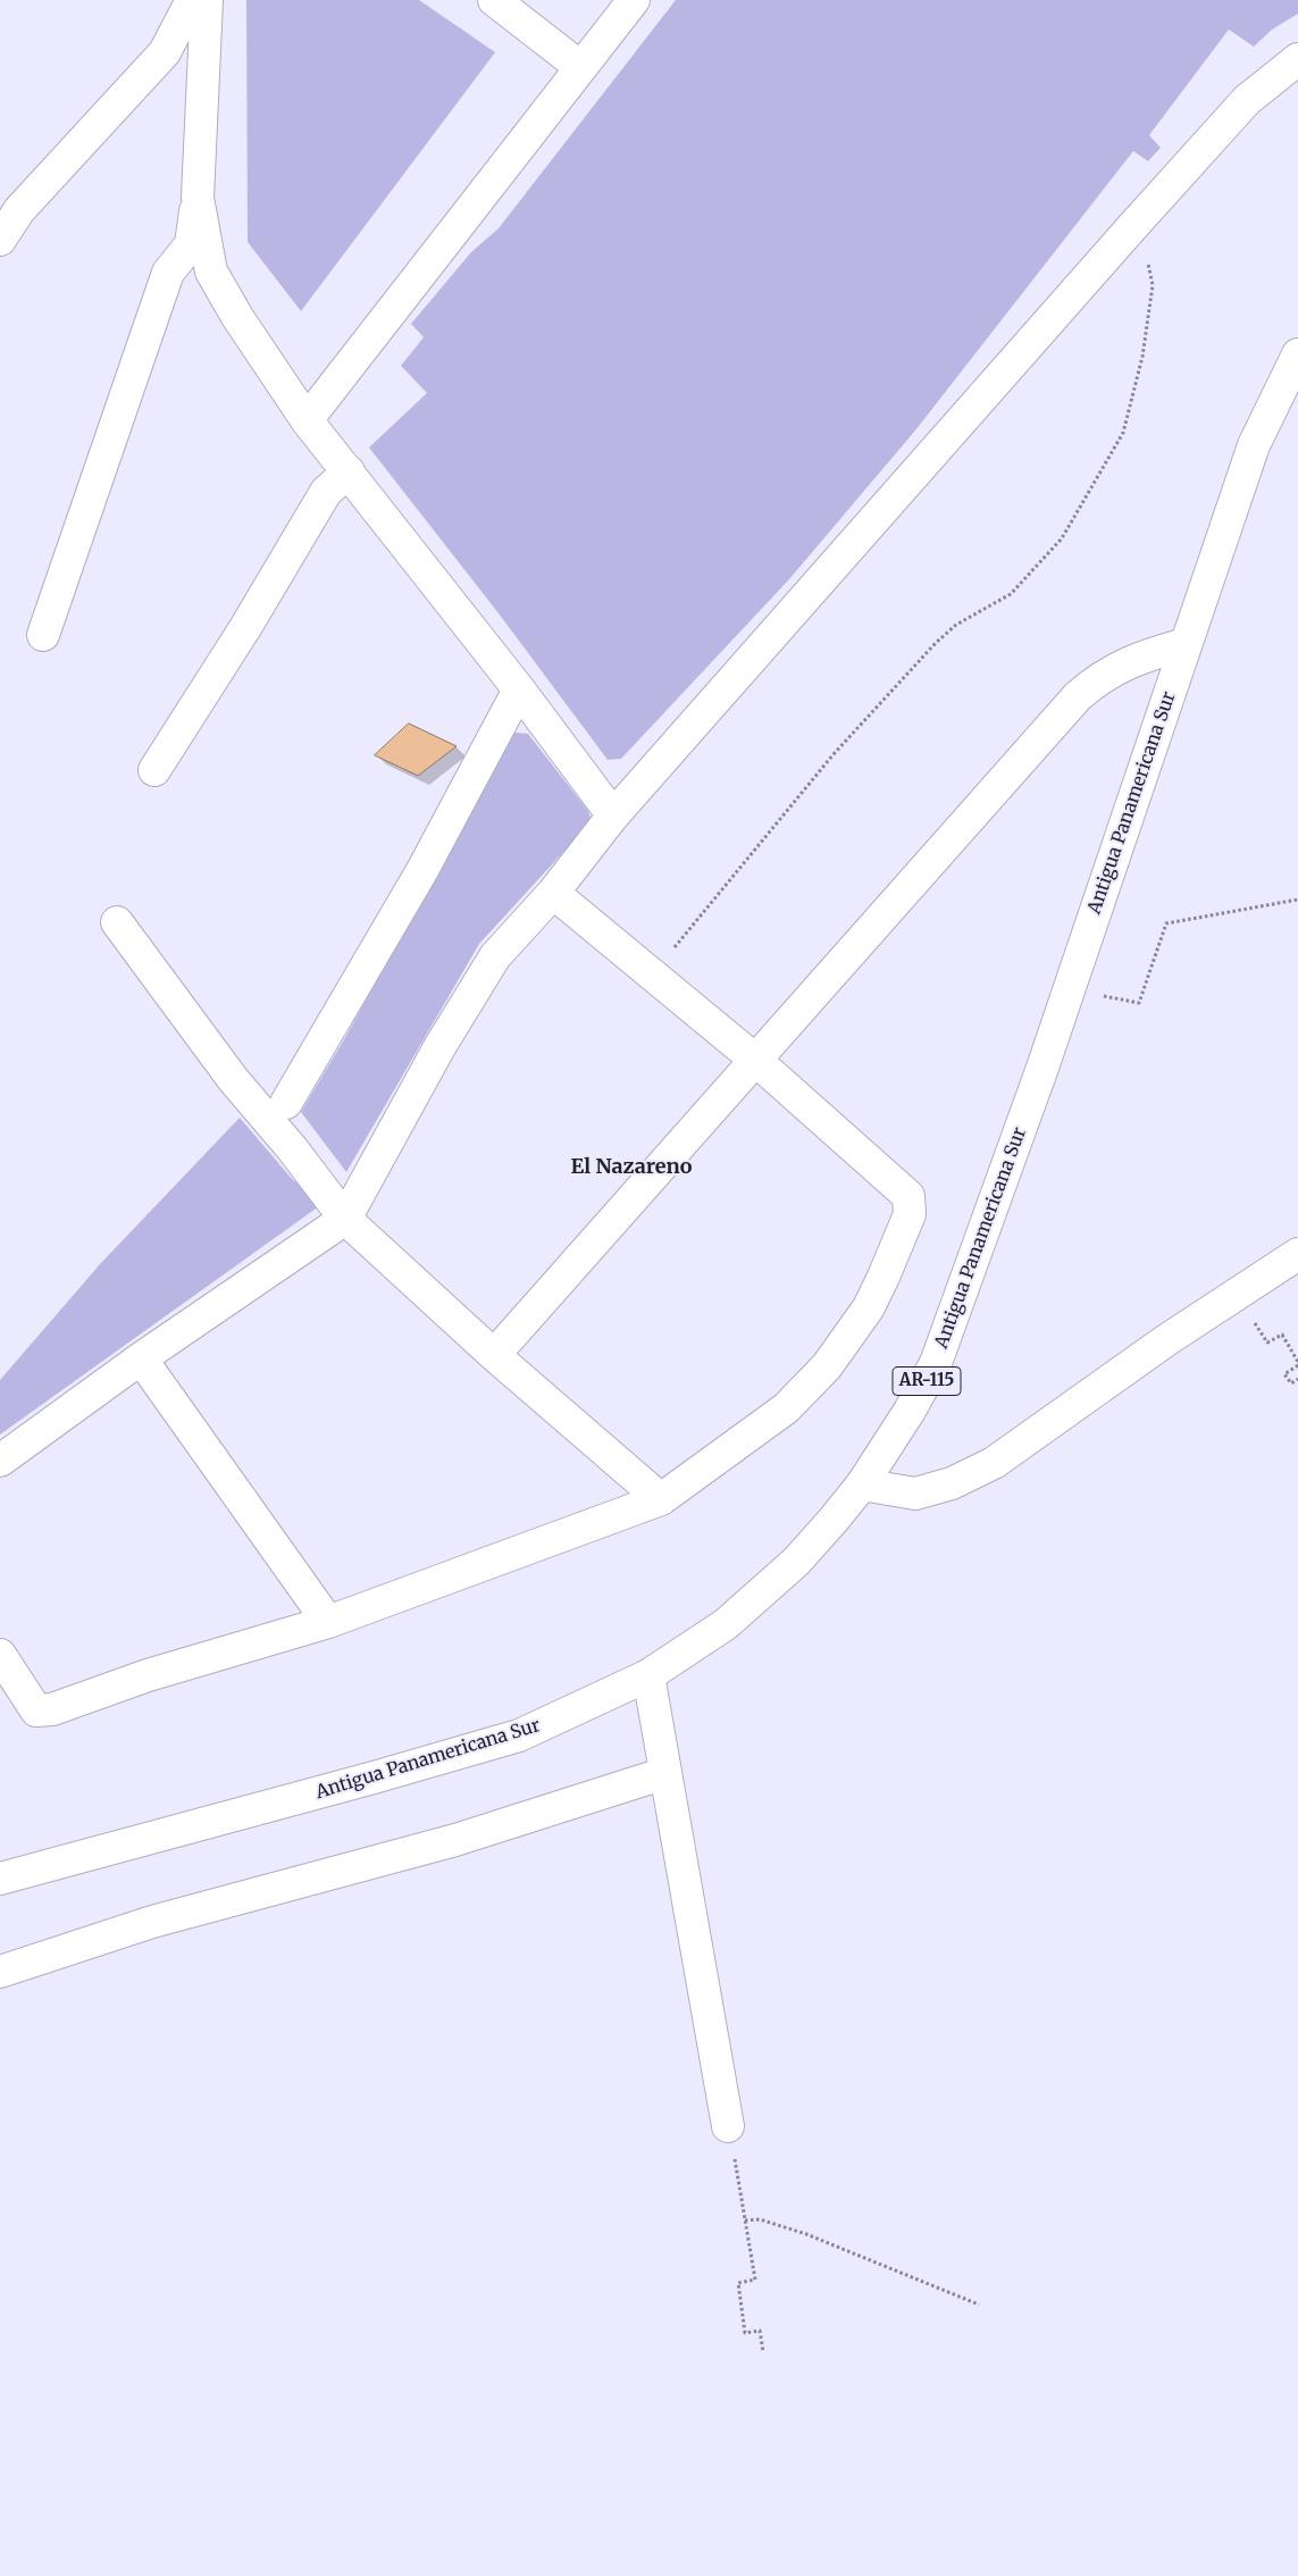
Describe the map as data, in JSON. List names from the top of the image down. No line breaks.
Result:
{"streets":{"street":["Antigua Panamericana Sur","AR-115"]},"districts":["El Nazareno"]}
